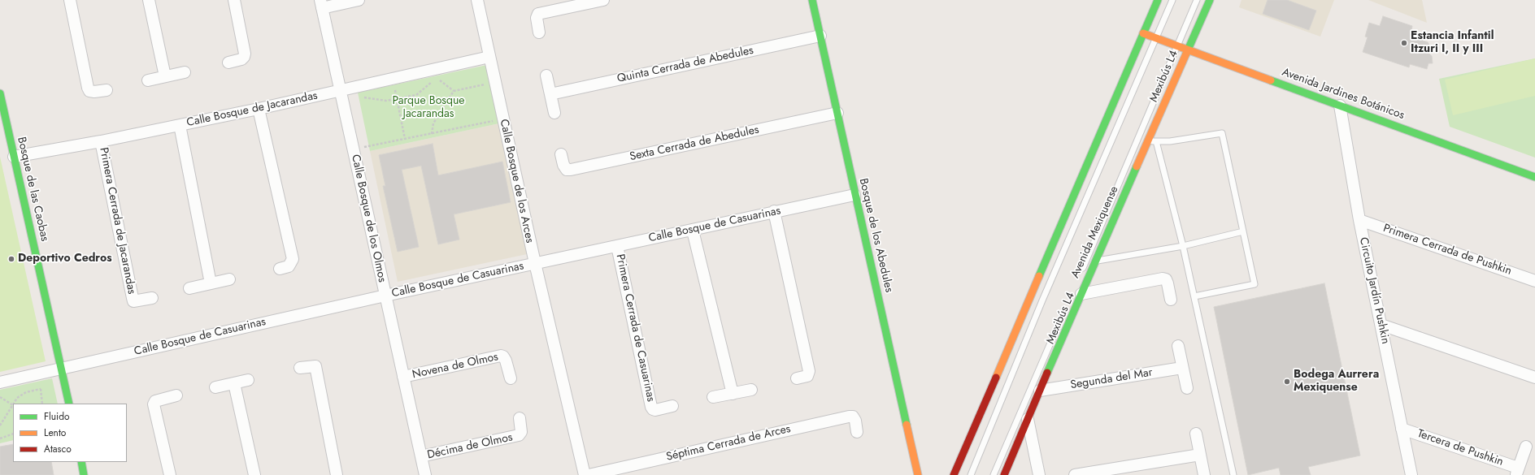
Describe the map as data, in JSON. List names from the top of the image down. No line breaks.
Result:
{"streets":{"street":["Quinta Cerrada de Abedules","Avenida Jardines Botánicos","Calle Bosque de Jacarandas","Sexta Cerrada de Abedules","Calle Bosque de los Arces","Bosque de las Caobas","Calle Bosque de los Olmos","Primera Cerrada de Jacarandas","Calle Bosque de Casuarinas","Avenida Mexiquense","Bosque de los Abedules","Primera Cerrada de Pushkin","Circuito Jardín Pushkin","Primera Cerrada de Casuarinas","Novena de Olmos","Segunda del Mar","Séptima Cerrada de Arces","Décima de Olmos","Tercera de Pushkin"],"lane":["Mexibús L4"]},"crossings":[["Quinta Cerrada de Abedules","Bosque de los Abedules"],["Mexibús L4","Avenida Jardines Botánicos"],["Avenida Jardines Botánicos","Avenida Mexiquense"],["Avenida Jardines Botánicos","Circuito Jardín Pushkin"],["Calle Bosque de Jacarandas","Calle Bosque de los Arces"],["Calle Bosque de Jacarandas","Bosque de las Caobas"],["Calle Bosque de Jacarandas","Calle Bosque de los Olmos"],["Calle Bosque de Jacarandas","Primera Cerrada de Jacarandas"],["Sexta Cerrada de Abedules","Bosque de los Abedules"],["Calle Bosque de los Arces","Calle Bosque de Casuarinas"],["Bosque de las Caobas","Calle Bosque de Casuarinas"],["Calle Bosque de los Olmos","Calle Bosque de Casuarinas"],["Calle Bosque de los Olmos","Novena de Olmos"],["Calle Bosque de los Olmos","Décima de Olmos"],["Calle Bosque de Casuarinas","Bosque de los Abedules"],["Calle Bosque de Casuarinas","Primera Cerrada de Casuarinas"],["Avenida Mexiquense","Segunda del Mar"],["Primera Cerrada de Pushkin","Circuito Jardín Pushkin"],["Circuito Jardín Pushkin","Tercera de Pushkin"]],"parks":["Parque Bosque Jacarandas"],"places":["Estancia Infantil Itzuri I, II y III","Deportivo Cedros","Bodega Aurrera Mexiquense"],"legend":["Fluido","Lento","Atasco"]}
